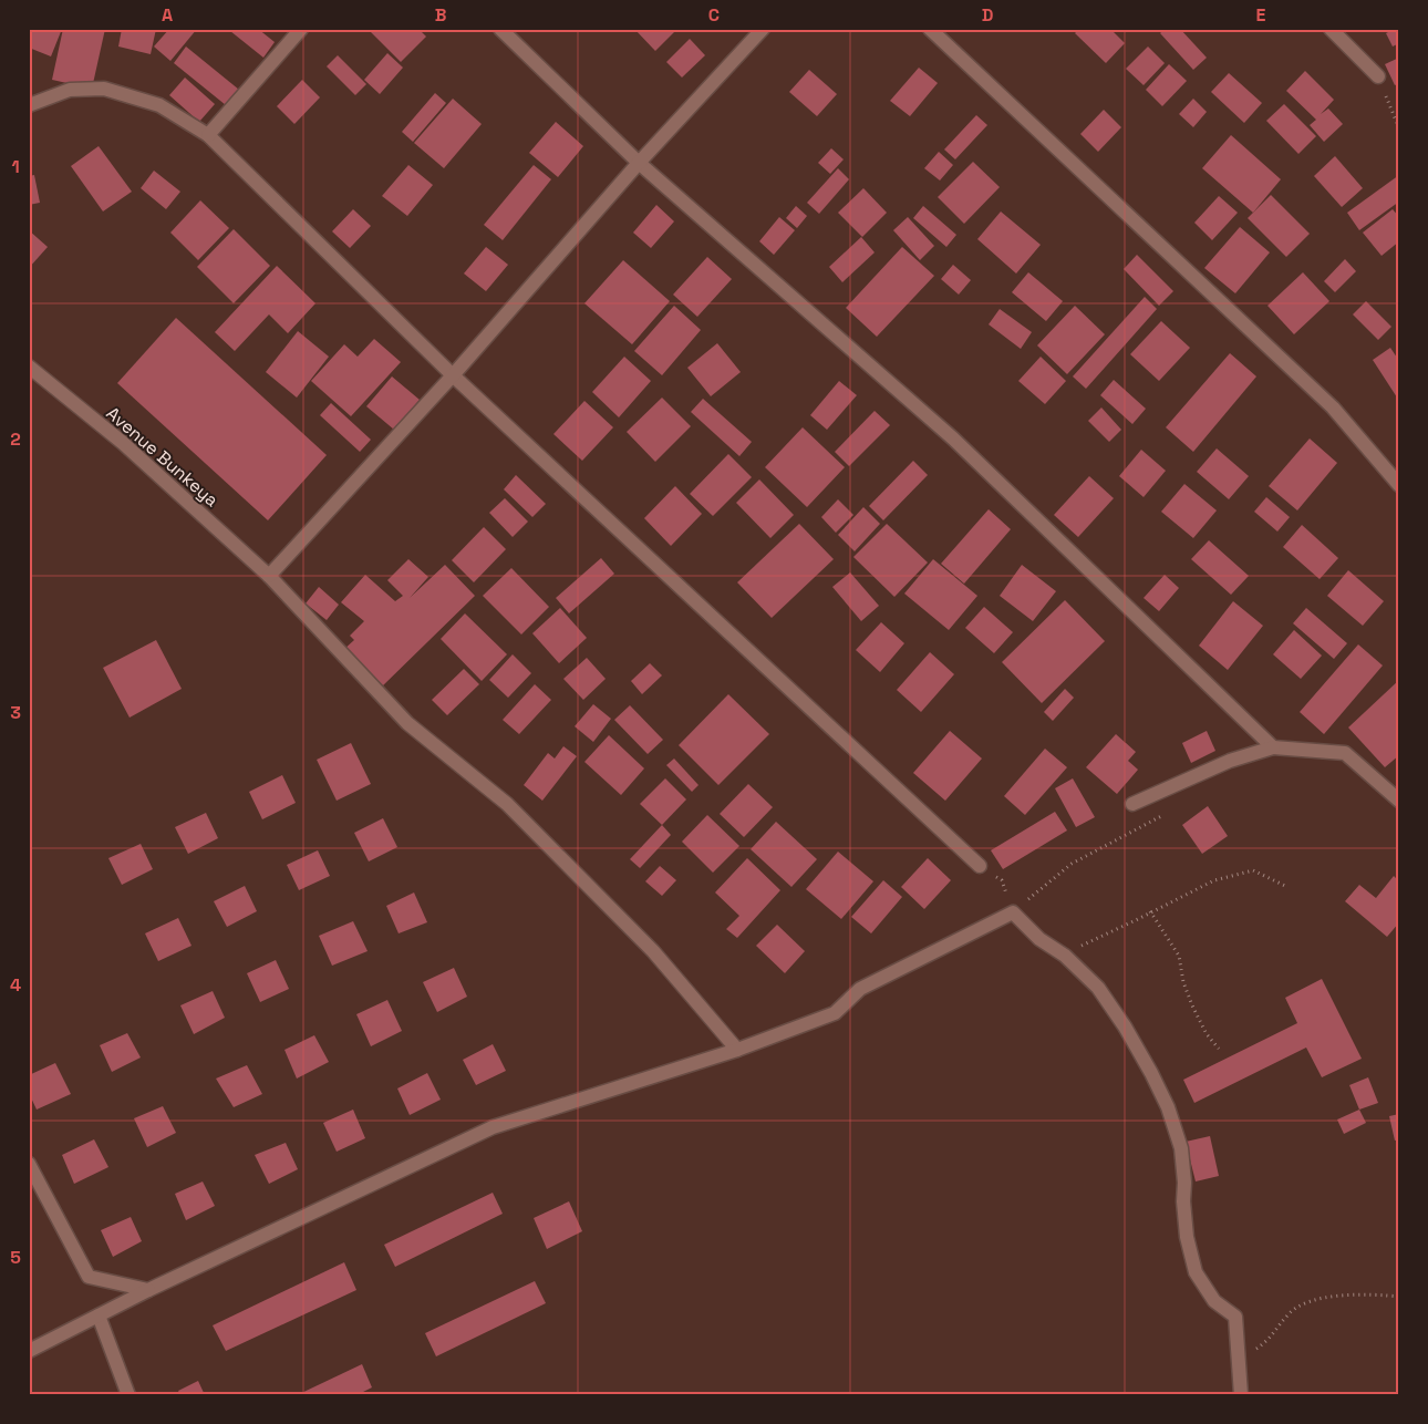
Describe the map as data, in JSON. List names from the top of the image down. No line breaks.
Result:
{"streets":{"street":["Avenue Bunkeya"]},"grid":{"columns":["A","B","C","D","E"],"rows":["1","2","3","4","5"]}}
